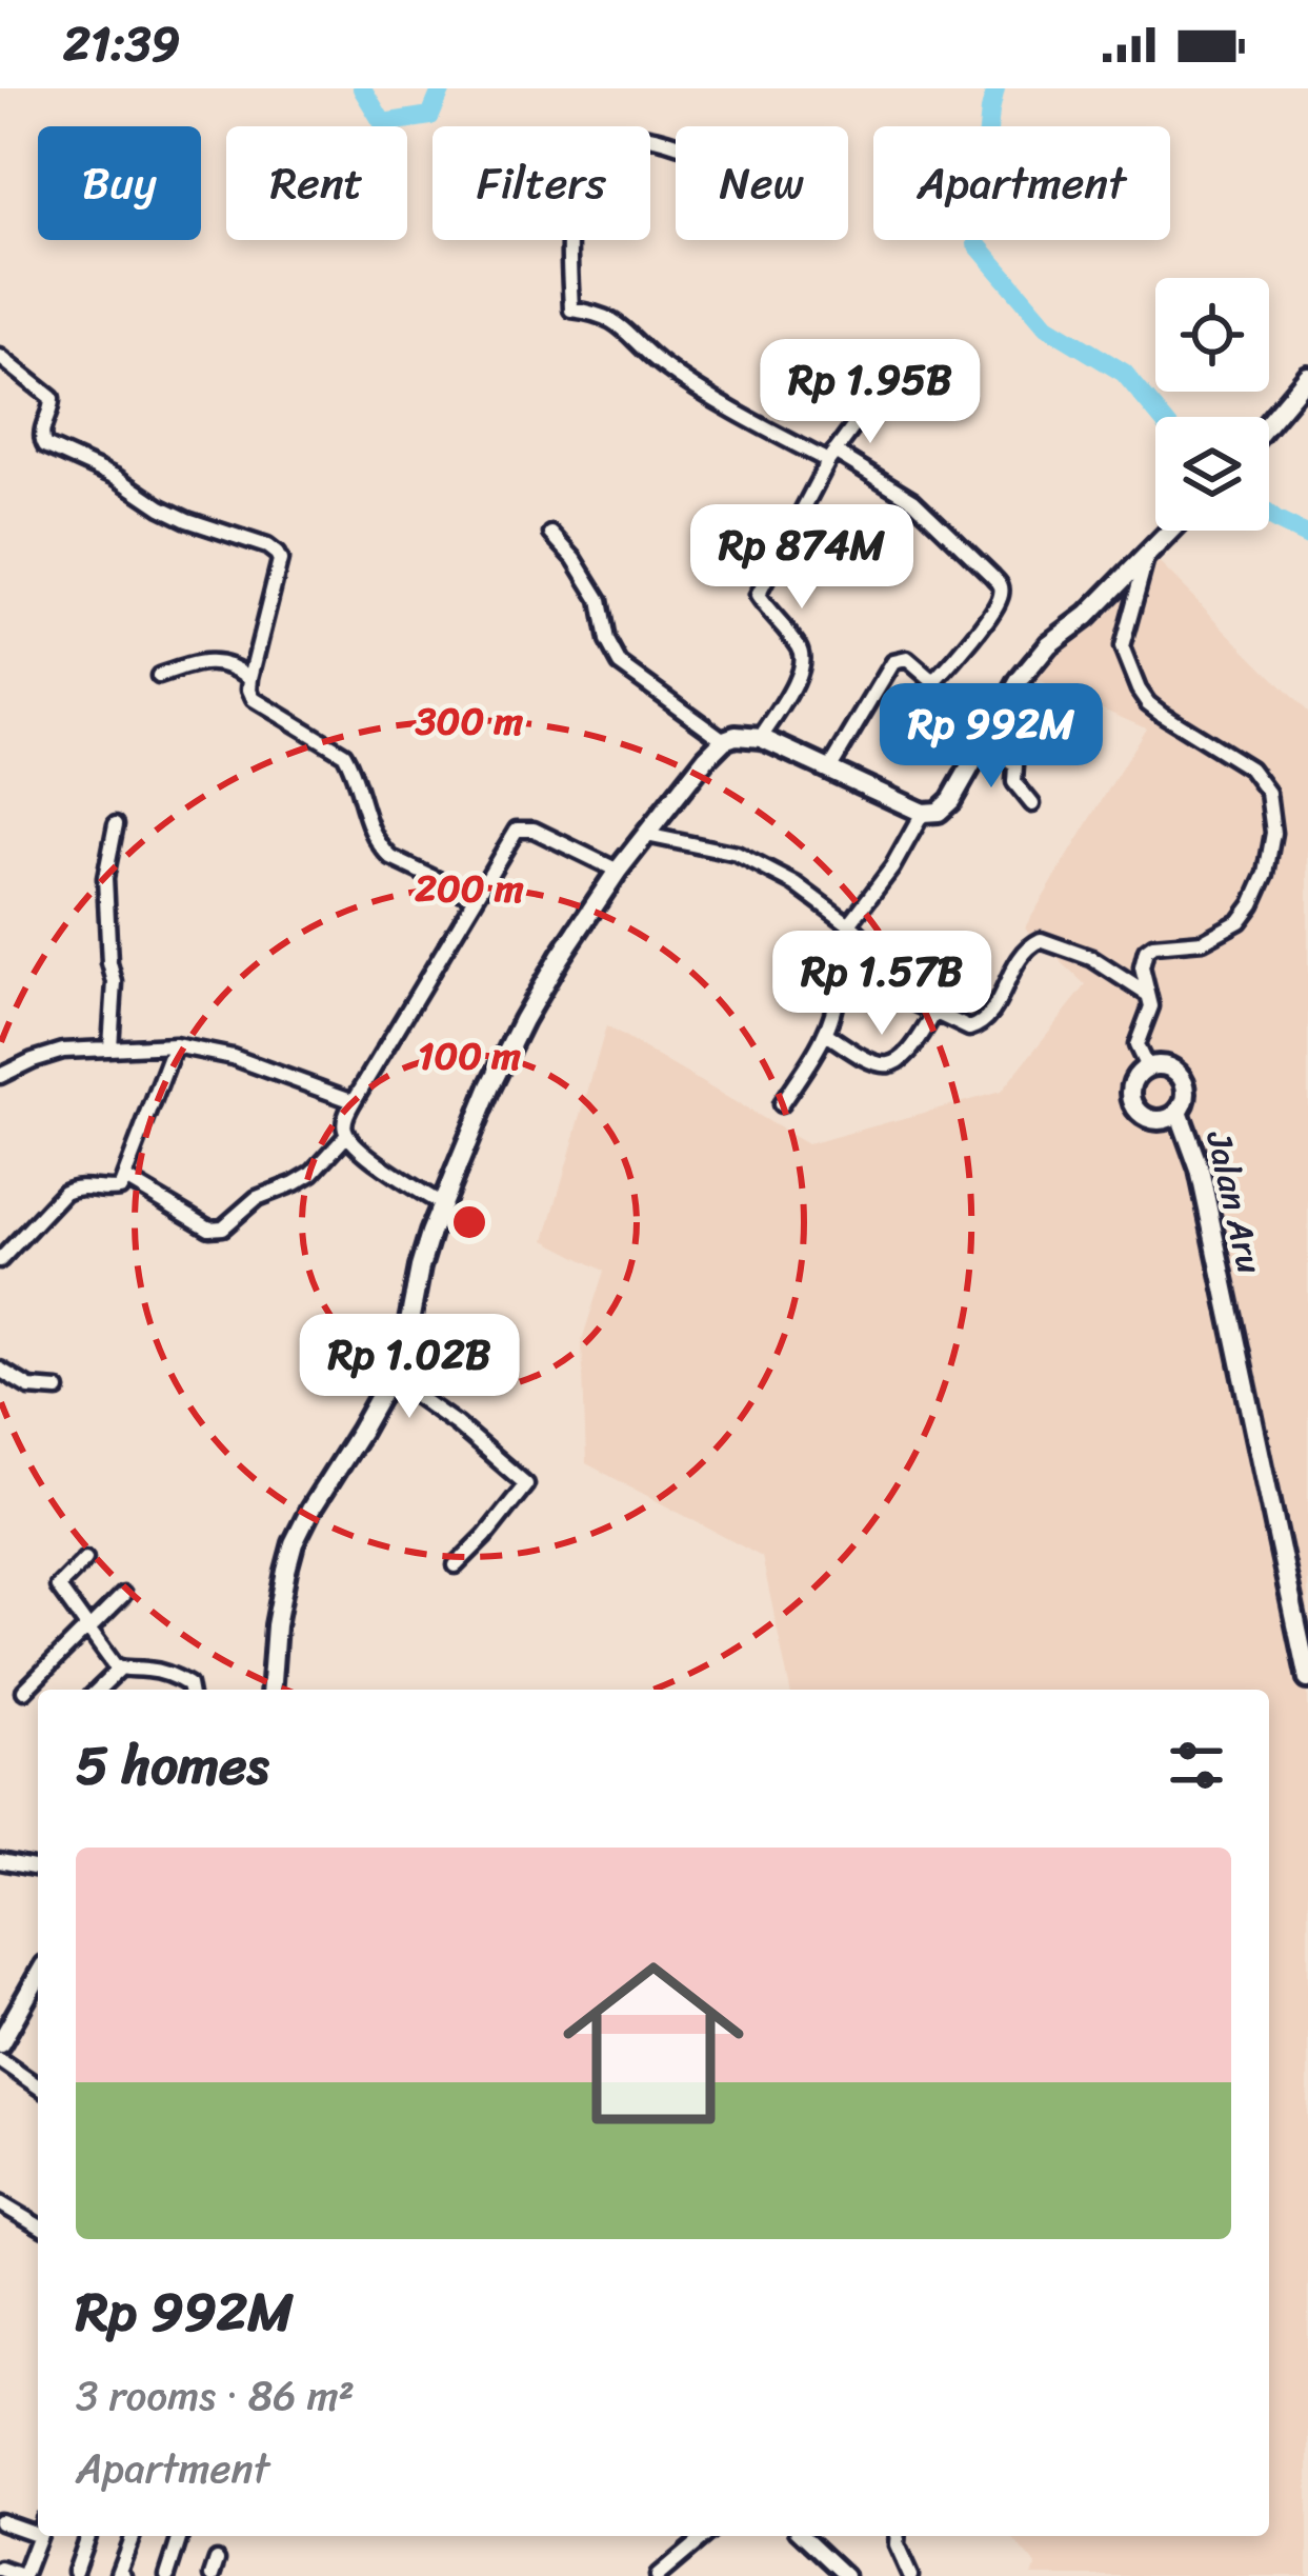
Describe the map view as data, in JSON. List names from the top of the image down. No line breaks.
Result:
{"streets":{"street":["Jalan Aru"]},"page":{"status":"21:39","chip":["Buy","Rent","Filters","New","Apartment"],"price":["Rp 1.95B","Rp 874M","Rp 992M","Rp 1.57B","Rp 1.02B"],"heading":"5 homes","list":[{"name":"Rp 992M","note":"3 rooms · 86 m² · Apartment"}]},"rings":["300 m","200 m","100 m"]}
